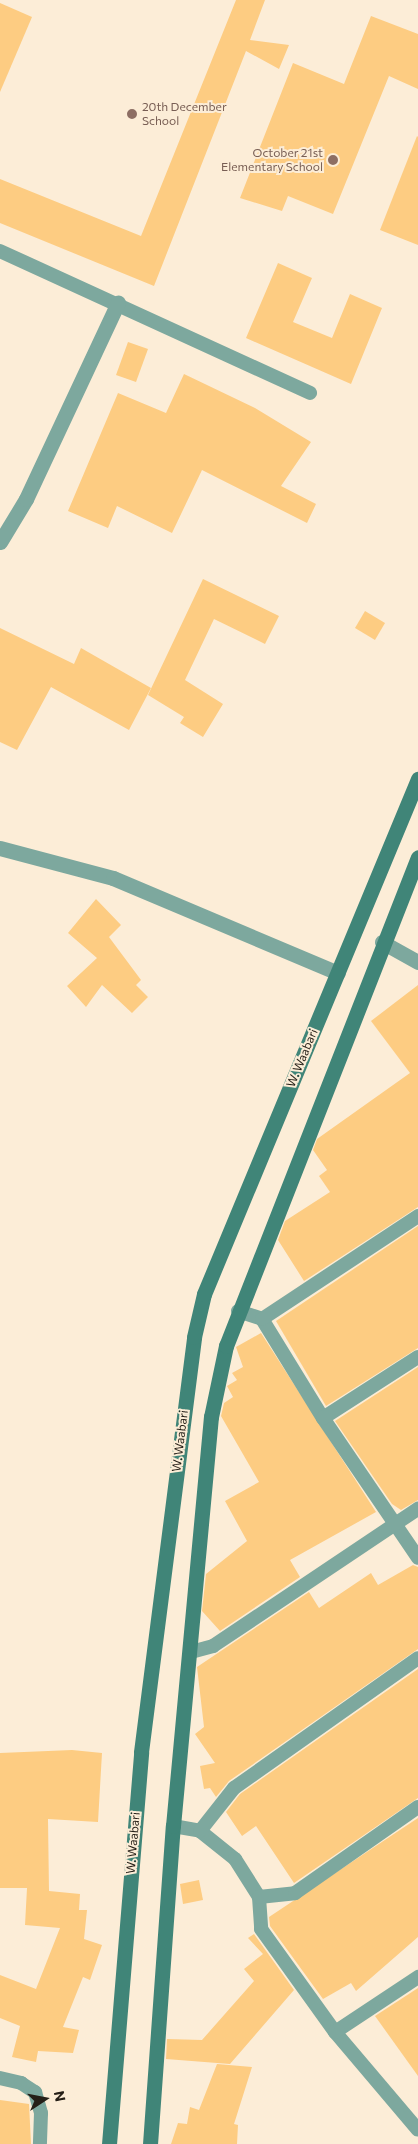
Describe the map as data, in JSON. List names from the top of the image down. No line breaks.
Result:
{"streets":{"main road":["W. Waabari"]},"places":["20th December School","October 21st Elementary School"],"north":"right"}
